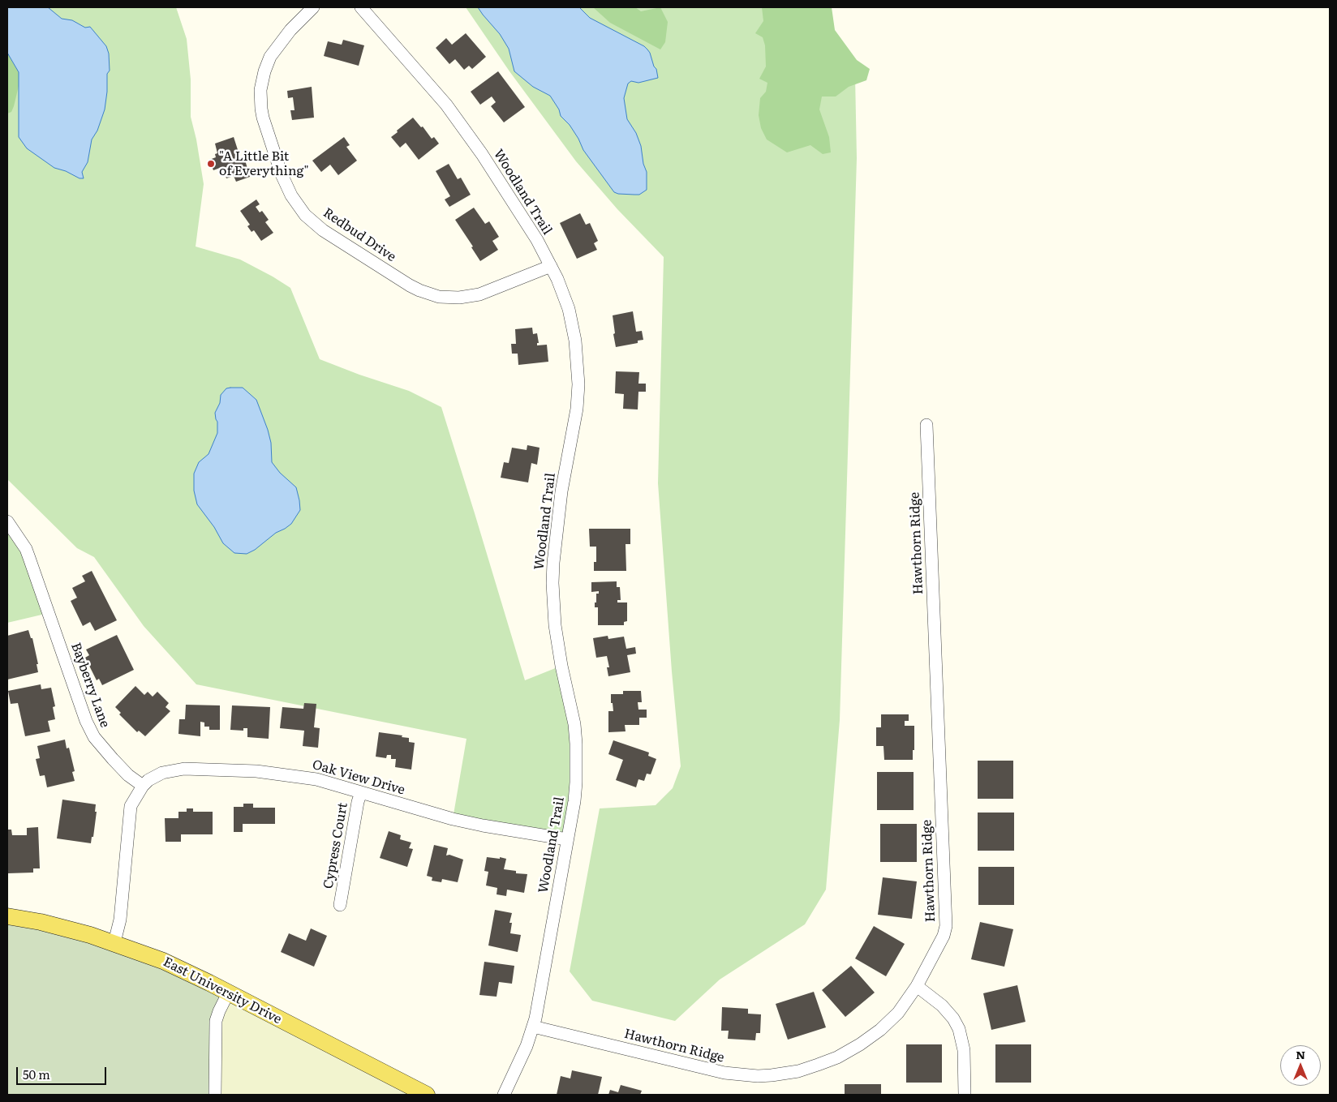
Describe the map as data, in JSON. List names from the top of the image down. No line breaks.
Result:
{"streets":{"main road":["East University Drive"],"street":["Woodland Trail","Redbud Drive","Hawthorn Ridge","Bayberry Lane","Oak View Drive","Cypress Court"]},"crossings":[["Woodland Trail","Redbud Drive"],["Woodland Trail","Hawthorn Ridge"],["Woodland Trail","Oak View Drive"],["Bayberry Lane","Oak View Drive"],["Oak View Drive","Cypress Court"]],"places":["\"A Little Bit of Everything\""],"scale_bar":"50 m","north":"top"}
